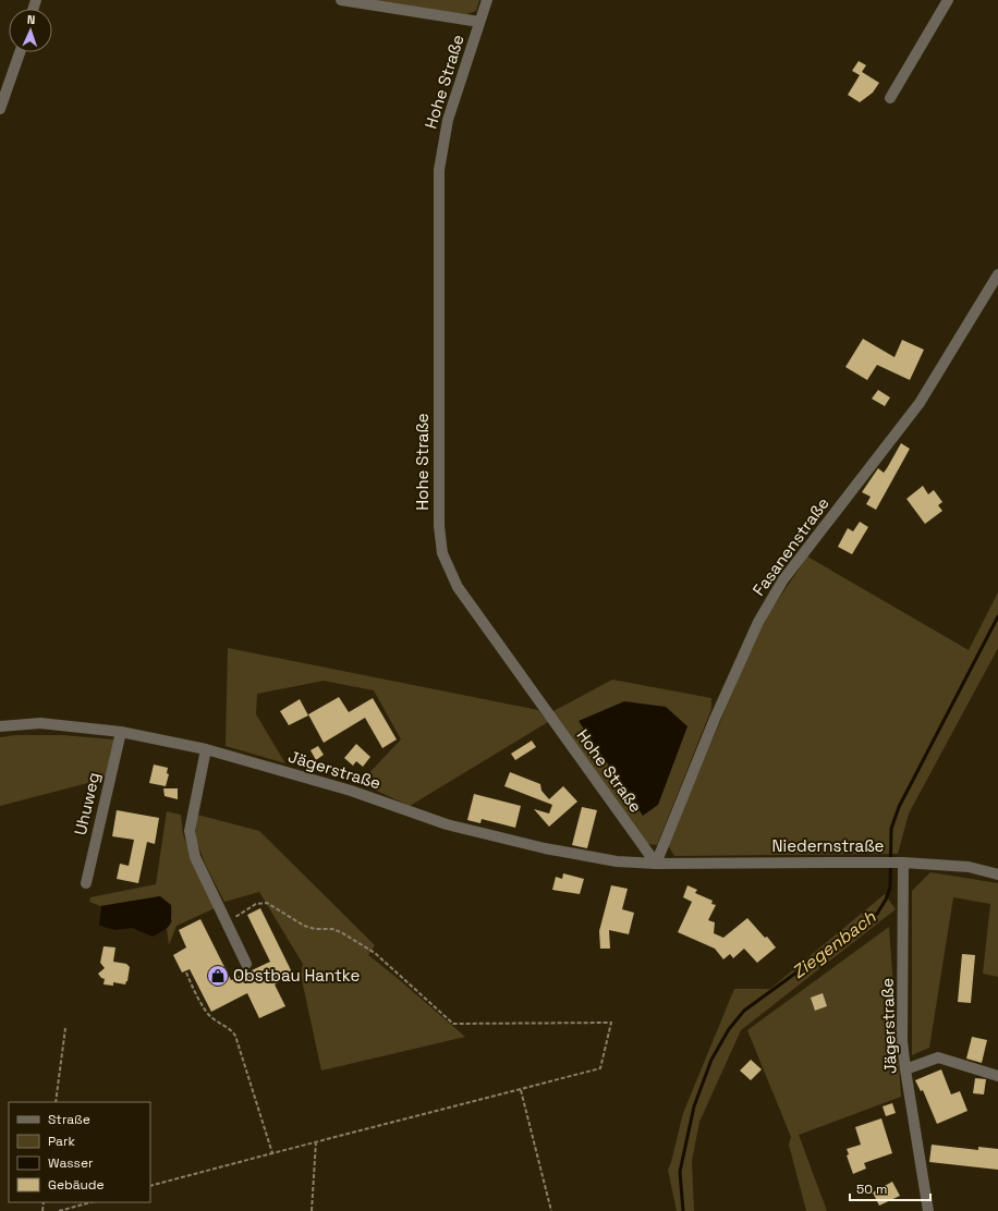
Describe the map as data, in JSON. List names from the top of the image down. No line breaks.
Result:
{"streets":{"street":["Hohe Straße","Fasanenstraße","Jägerstraße","Uhuweg","Niedernstraße"]},"crossings":[["Hohe Straße","Fasanenstraße"],["Hohe Straße","Jägerstraße"],["Hohe Straße","Niedernstraße"],["Fasanenstraße","Jägerstraße"],["Fasanenstraße","Niedernstraße"],["Jägerstraße","Uhuweg"],["Jägerstraße","Niedernstraße"]],"water":["Ziegenbach"],"places":{"shop":["Obstbau Hantke"]},"legend":["Straße","Park","Wasser","Gebäude"],"scale_bar":"50 m","north":"top"}
